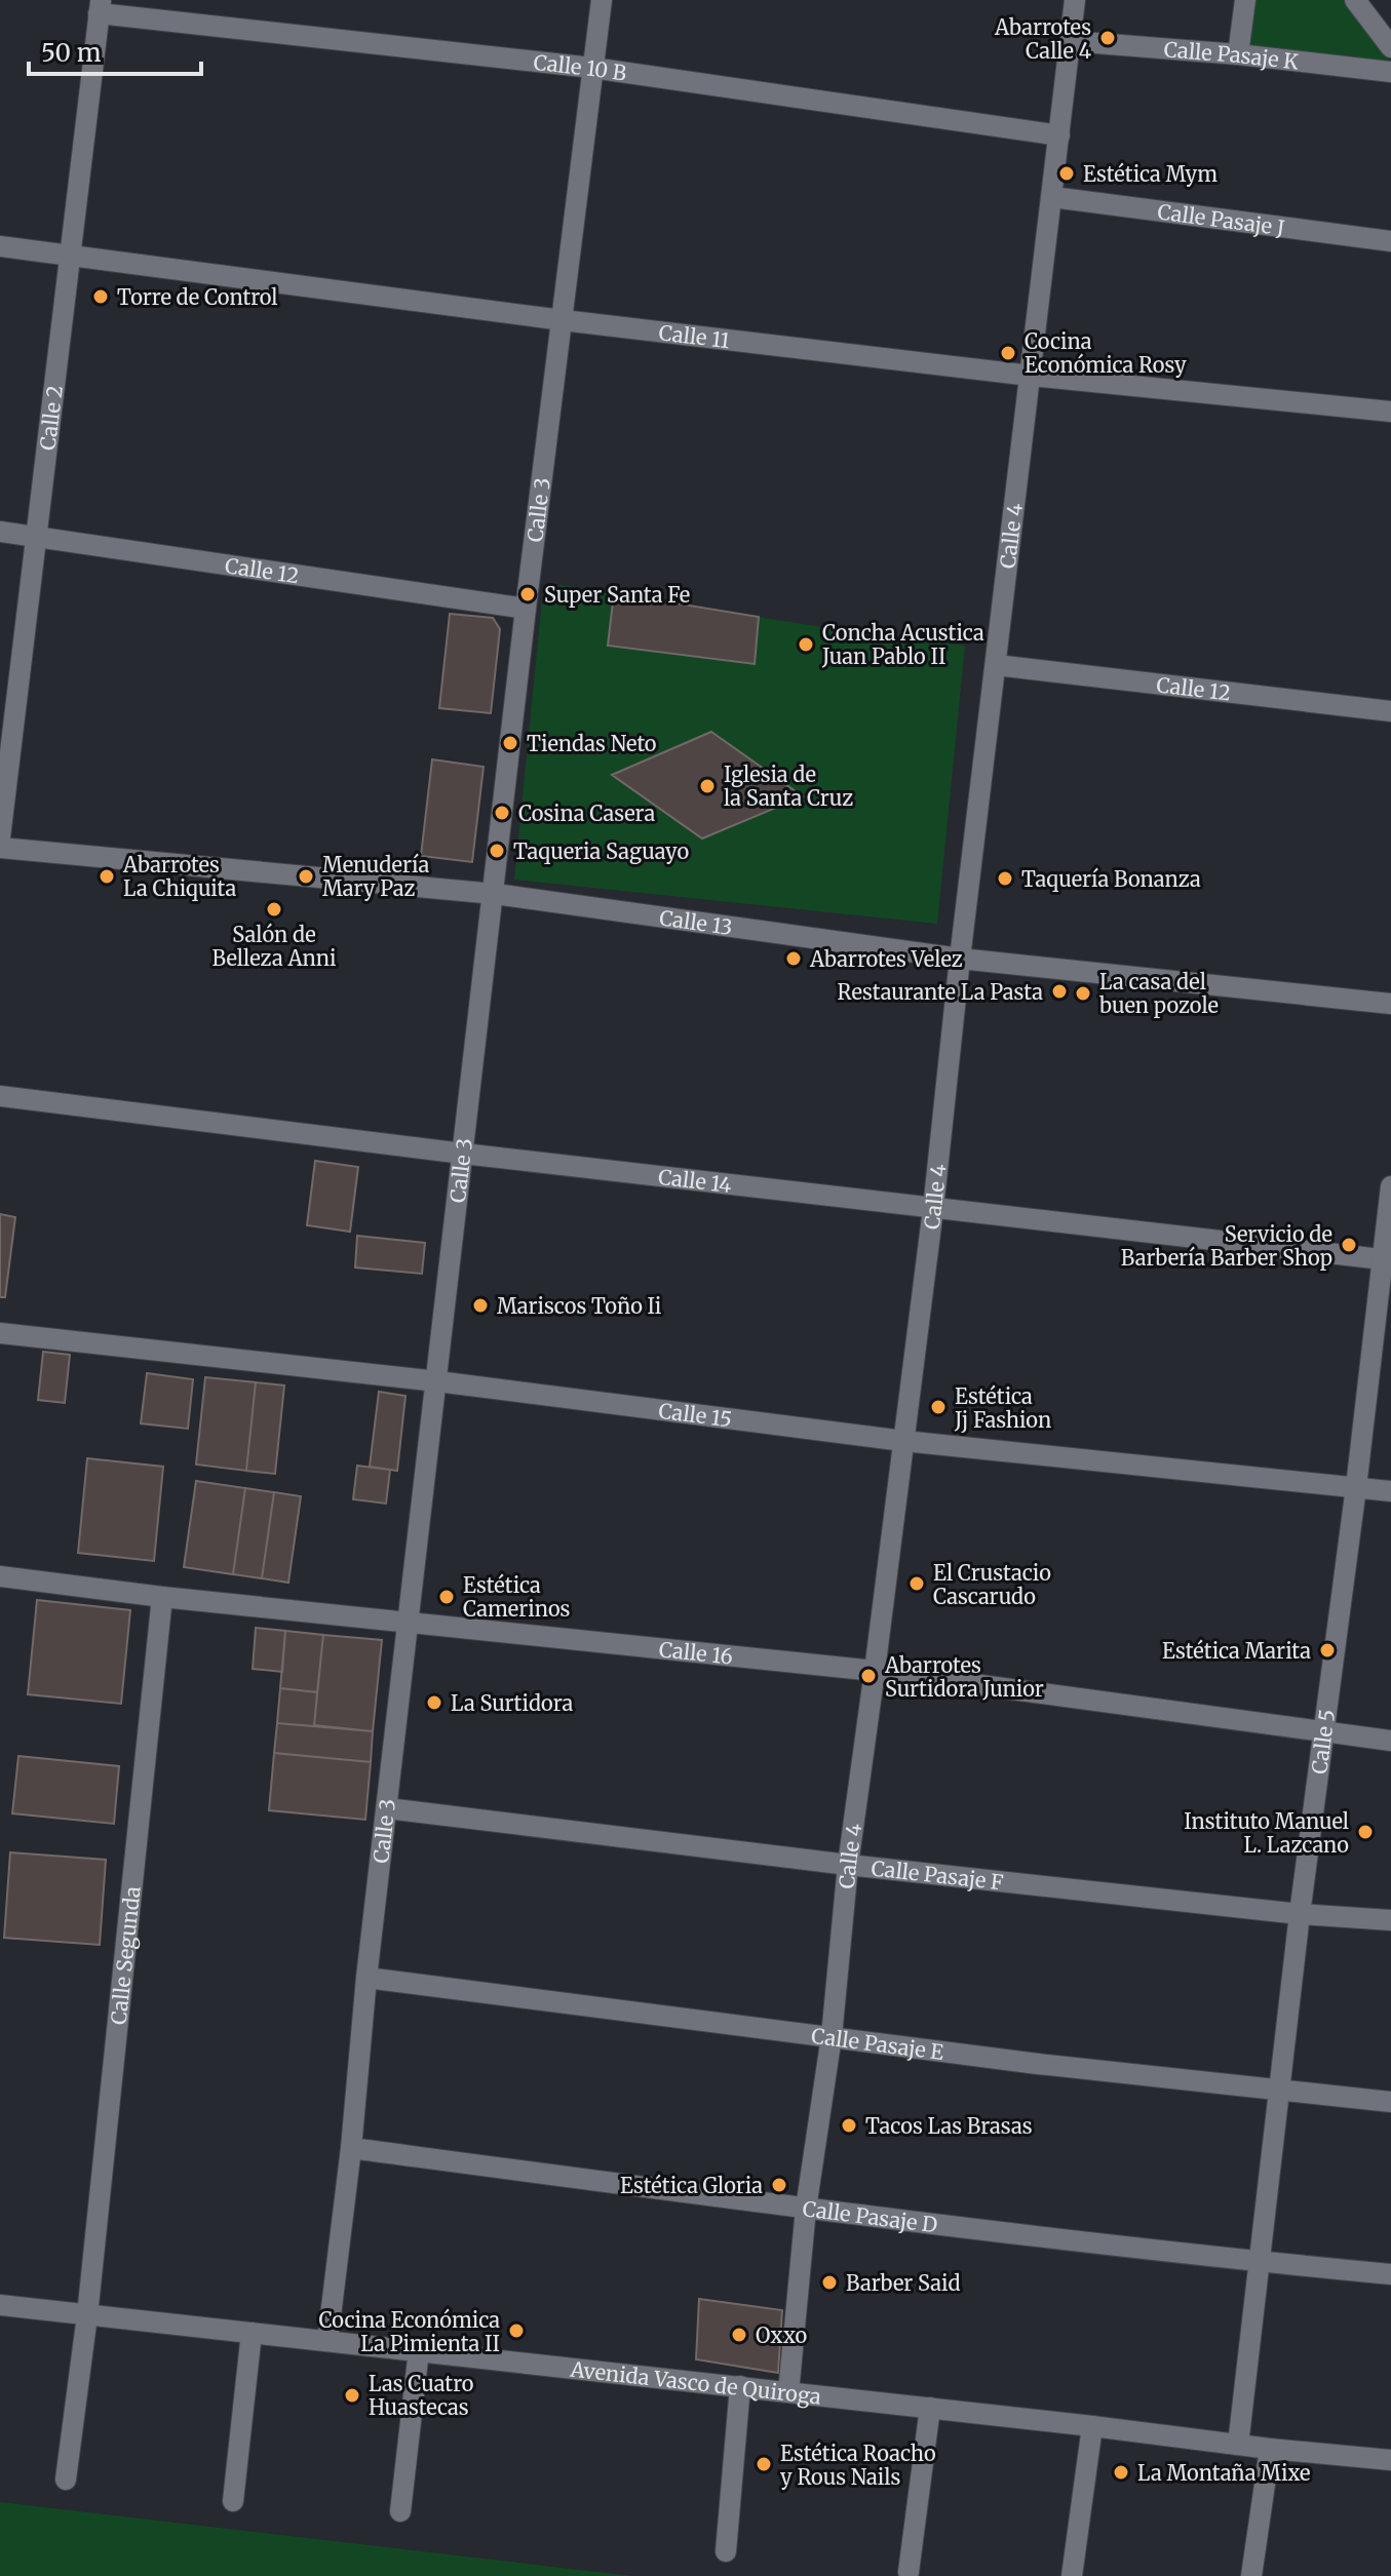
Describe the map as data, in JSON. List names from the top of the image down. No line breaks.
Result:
{"streets":{"street":["Calle Pasaje K","Calle 10 B","Calle Pasaje J","Calle 11","Calle 2","Calle 3","Calle 4","Calle 12","Calle 13","Calle 14","Calle 15","Calle 16","Calle 5","Calle Pasaje F","Calle Segunda","Calle Pasaje E","Calle Pasaje D","Avenida Vasco de Quiroga"]},"crossings":[["Calle Pasaje K","Calle 4"],["Calle 10 B","Calle 2"],["Calle 10 B","Calle 3"],["Calle 10 B","Calle 4"],["Calle Pasaje J","Calle 4"],["Calle 11","Calle 2"],["Calle 11","Calle 3"],["Calle 11","Calle 4"],["Calle 2","Calle 12"],["Calle 3","Calle 12"],["Calle 3","Calle 13"],["Calle 3","Calle 14"],["Calle 3","Calle 15"],["Calle 3","Calle 16"],["Calle 3","Calle Pasaje F"],["Calle 3","Calle Pasaje E"],["Calle 3","Calle Pasaje D"],["Calle 3","Avenida Vasco de Quiroga"],["Calle 4","Calle 12"],["Calle 4","Calle 13"],["Calle 4","Calle 14"],["Calle 4","Calle 15"],["Calle 4","Calle 16"],["Calle 4","Calle Pasaje F"],["Calle 4","Calle Pasaje E"],["Calle 4","Calle Pasaje D"],["Calle 4","Avenida Vasco de Quiroga"],["Calle 14","Calle 5"],["Calle 15","Calle 5"],["Calle 16","Calle 5"],["Calle 16","Calle Segunda"],["Calle 5","Calle Pasaje F"],["Calle 5","Calle Pasaje E"],["Calle 5","Calle Pasaje D"],["Calle 5","Avenida Vasco de Quiroga"],["Calle Segunda","Avenida Vasco de Quiroga"]],"places":["Abarrotes Calle 4","Estética Mym","Torre de Control","Cocina Económica Rosy","Super Santa Fe","Concha Acustica Juan Pablo II","Tiendas Neto","Iglesia de la Santa Cruz","Cosina Casera","Taqueria Saguayo","Abarrotes La Chiquita","Menudería Mary Paz","Taquería Bonanza","Salón de Belleza Anni","Abarrotes Velez","Restaurante La Pasta","La casa del buen pozole","Servicio de Barbería Barber Shop","Mariscos Toño Ii","Estética Jj Fashion","El Crustacio Cascarudo","Estética Camerinos","Estética Marita","Abarrotes Surtidora Junior","La Surtidora","Instituto Manuel L. Lazcano","Tacos Las Brasas","Estética Gloria","Barber Said","Cocina Económica La Pimienta II","Oxxo","Las Cuatro Huastecas","Estética Roacho y Rous Nails","La Montaña Mixe"],"scale_bar":"50 m"}
